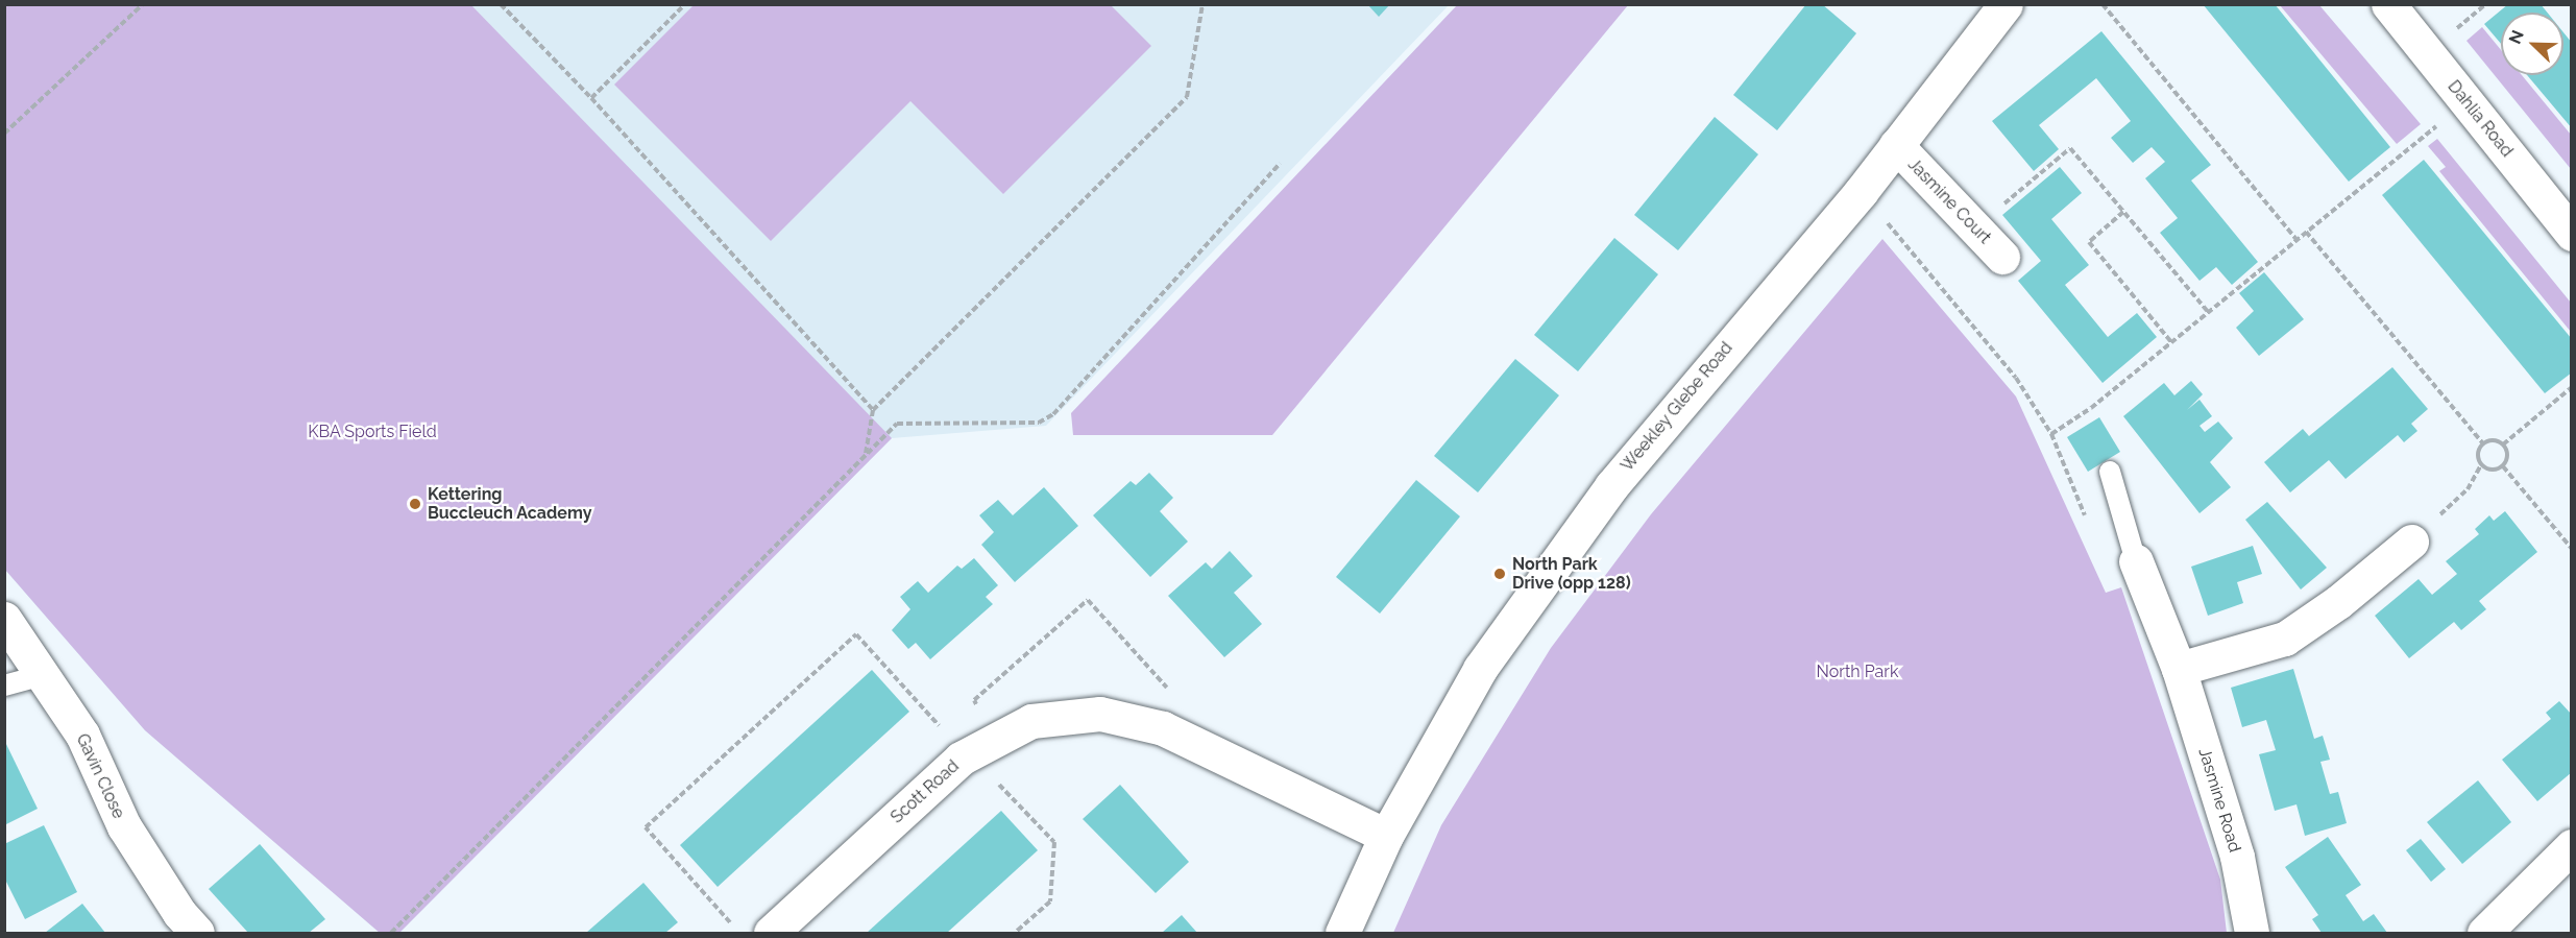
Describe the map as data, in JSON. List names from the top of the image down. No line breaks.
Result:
{"streets":{"street":["Dahlia Road","Jasmine Court","Weekley Glebe Road","Gavin Close","Scott Road","Jasmine Road"]},"crossings":[["Jasmine Court","Weekley Glebe Road"],["Weekley Glebe Road","Scott Road"]],"parks":["KBA Sports Field","North Park"],"places":["Kettering Buccleuch Academy","North Park Drive (opp 128)"],"north":"top left"}
